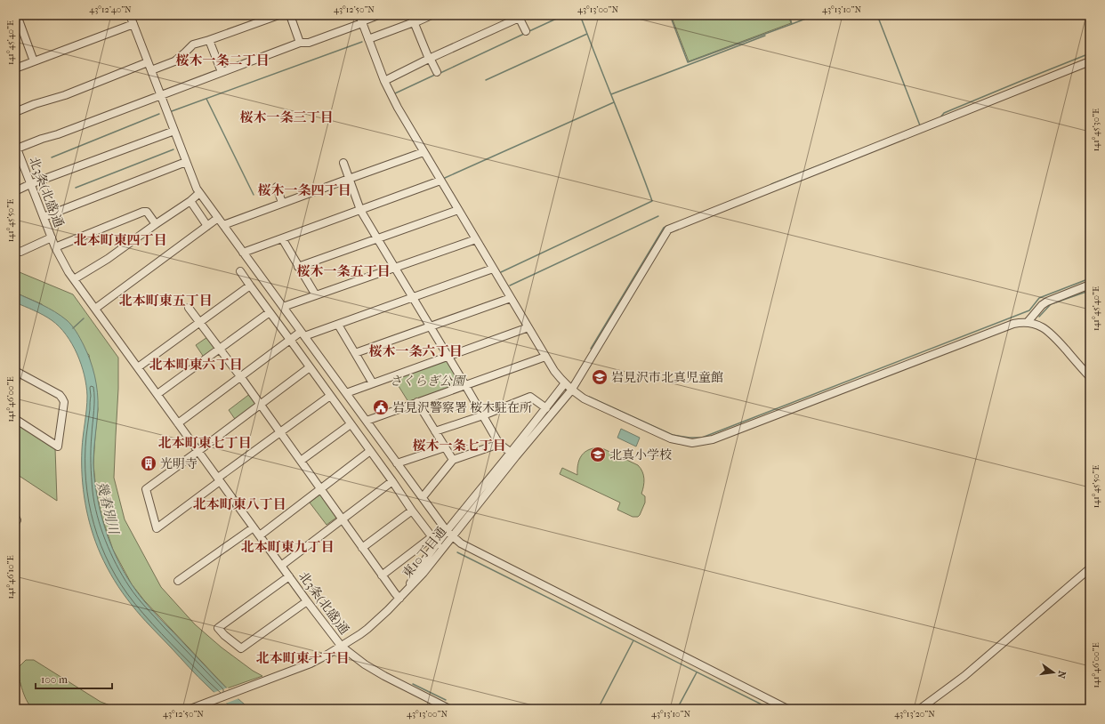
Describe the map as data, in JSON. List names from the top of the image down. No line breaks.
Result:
{"streets":{"street":["北3条(北盛)通","東10丁目通"]},"crossings":[["北3条(北盛)通","東10丁目通"]],"districts":["桜木一条二丁目","桜木一条三丁目","桜木一条四丁目","北本町東四丁目","桜木一条五丁目","北本町東五丁目","桜木一条六丁目","北本町東六丁目","北本町東七丁目","桜木一条七丁目","北本町東八丁目","北本町東九丁目","北本町東十丁目"],"water":["幾春別川"],"parks":["さくらぎ公園"],"places":{"school or university":["岩見沢市北真児童館","北真小学校"],"public building":["岩見沢警察署 桜木駐在所"],"building":["光明寺"]},"scale_bar":"100 m","north":"right","coordinates":["43°12'40\"N","43°12'50\"N","43°13'00\"N","43°13'10\"N","141°45'40\"E","141°45'30\"E","141°45'50\"E","141°46'00\"E","141°46'10\"E","43°13'20\"N"]}
